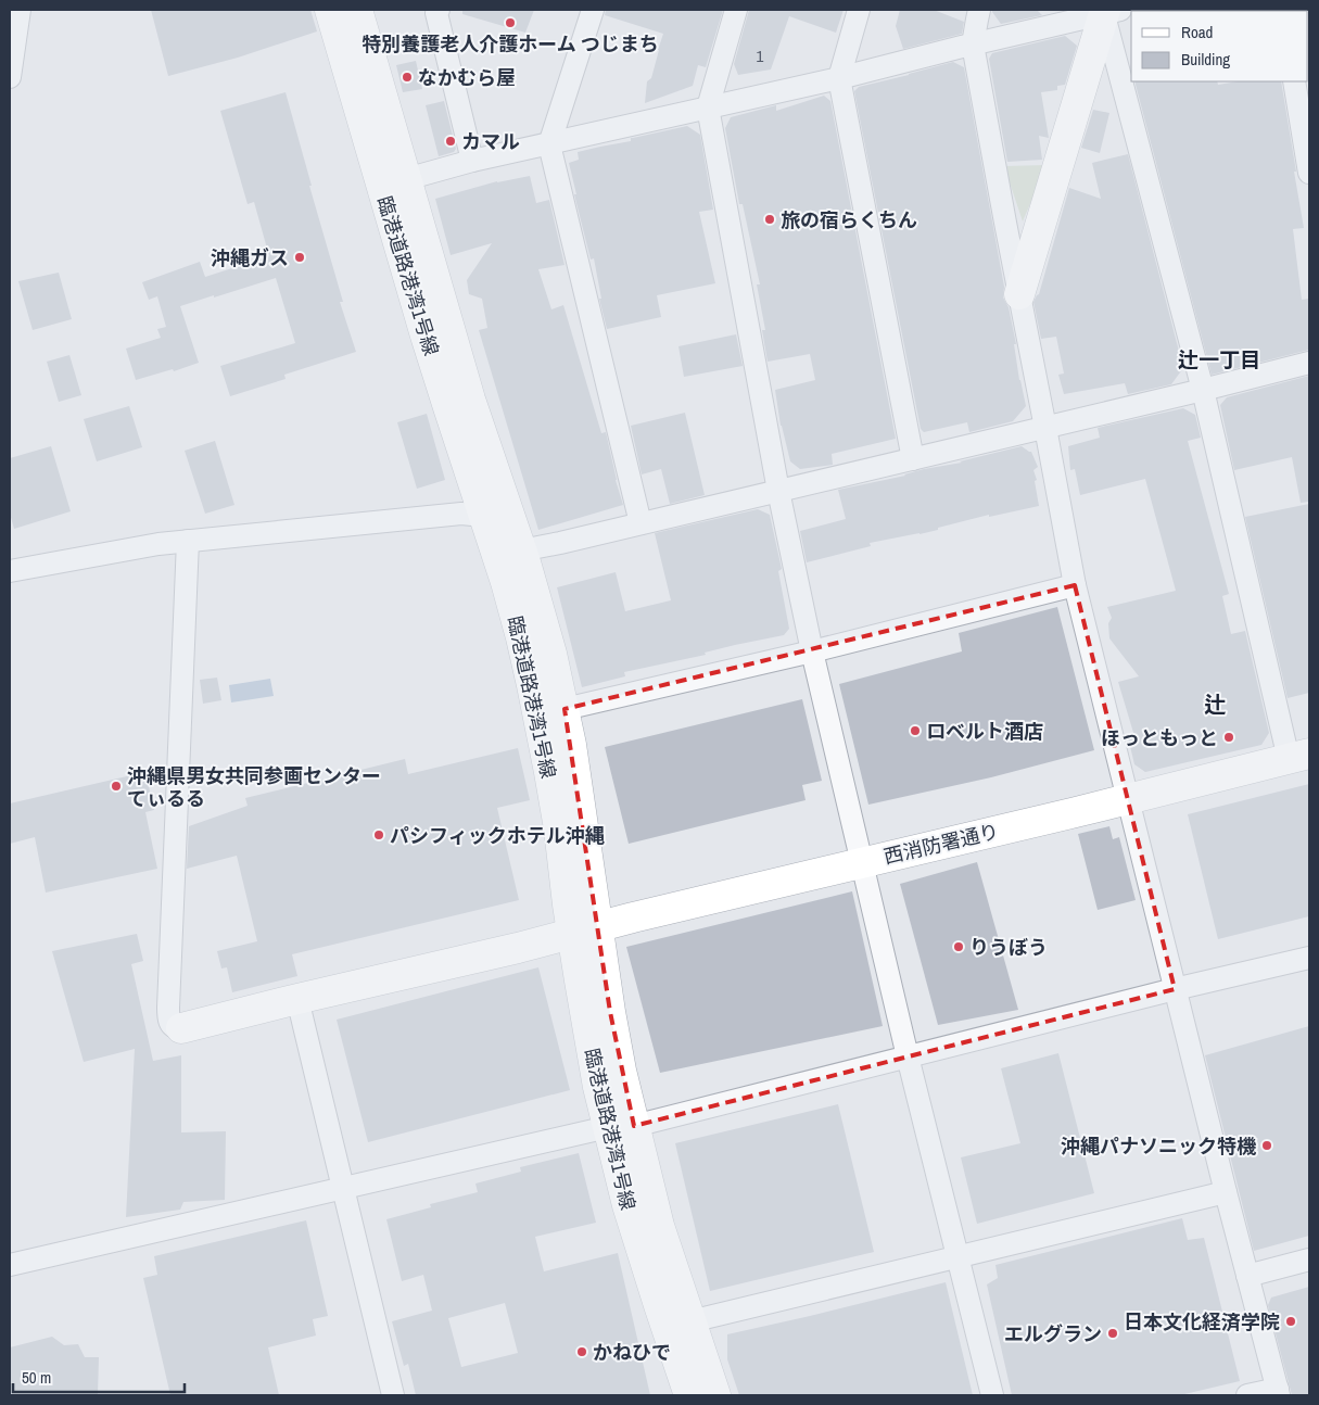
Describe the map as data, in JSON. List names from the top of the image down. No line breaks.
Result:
{"streets":{"street":["臨港道路港湾1号線","西消防署通り"]},"crossings":[["臨港道路港湾1号線","西消防署通り"]],"districts":["辻一丁目","辻"],"places":["特別養護老人介護ホーム つじまち","なかむら屋","カマル","旅の宿らくちん","沖縄ガス","ロベルト酒店","ほっともっと","沖縄県男女共同参画センター てぃるる","パシフィックホテル沖縄","りうぼう","沖縄パナソニック特機","日本文化経済学院","エルグラン","かねひで"],"house_numbers":["1"],"legend":["Road","Building"],"scale_bar":"50 m"}
